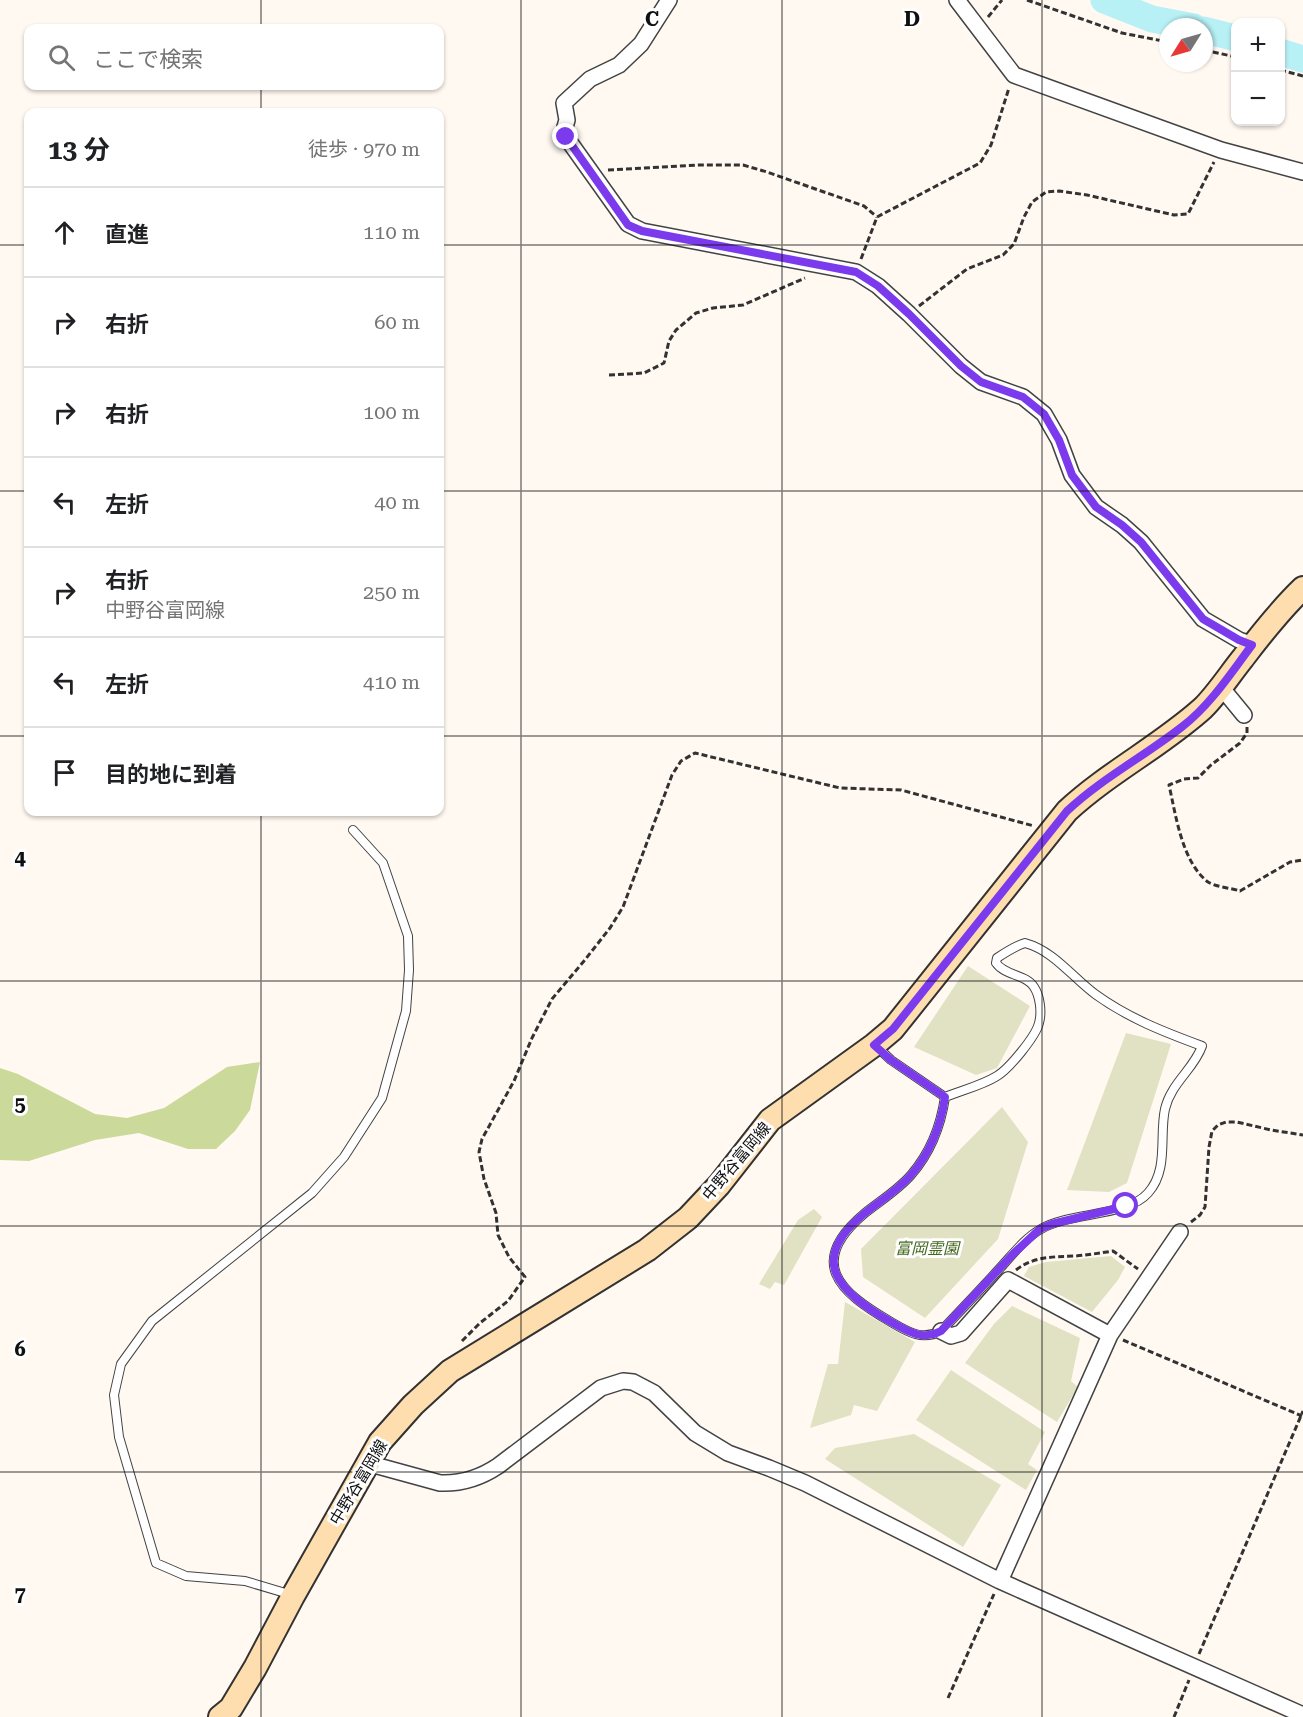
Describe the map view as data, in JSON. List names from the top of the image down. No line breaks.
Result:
{"streets":{"main road":["中野谷富岡線"]},"parks":["富岡霊園"],"north":"bottom left","page":{"map_buttons":["+","−"],"search":"ここで検索","heading":["13 分","徒歩 · 970 m"],"list":[["直進","110 m"],["右折","60 m"],["右折","100 m"],["左折","40 m"],["右折","中野谷富岡線","250 m"],["左折","410 m"],"目的地に到着"]},"grid":{"columns":["C","D"],"rows":["4","5","6","7"]}}
